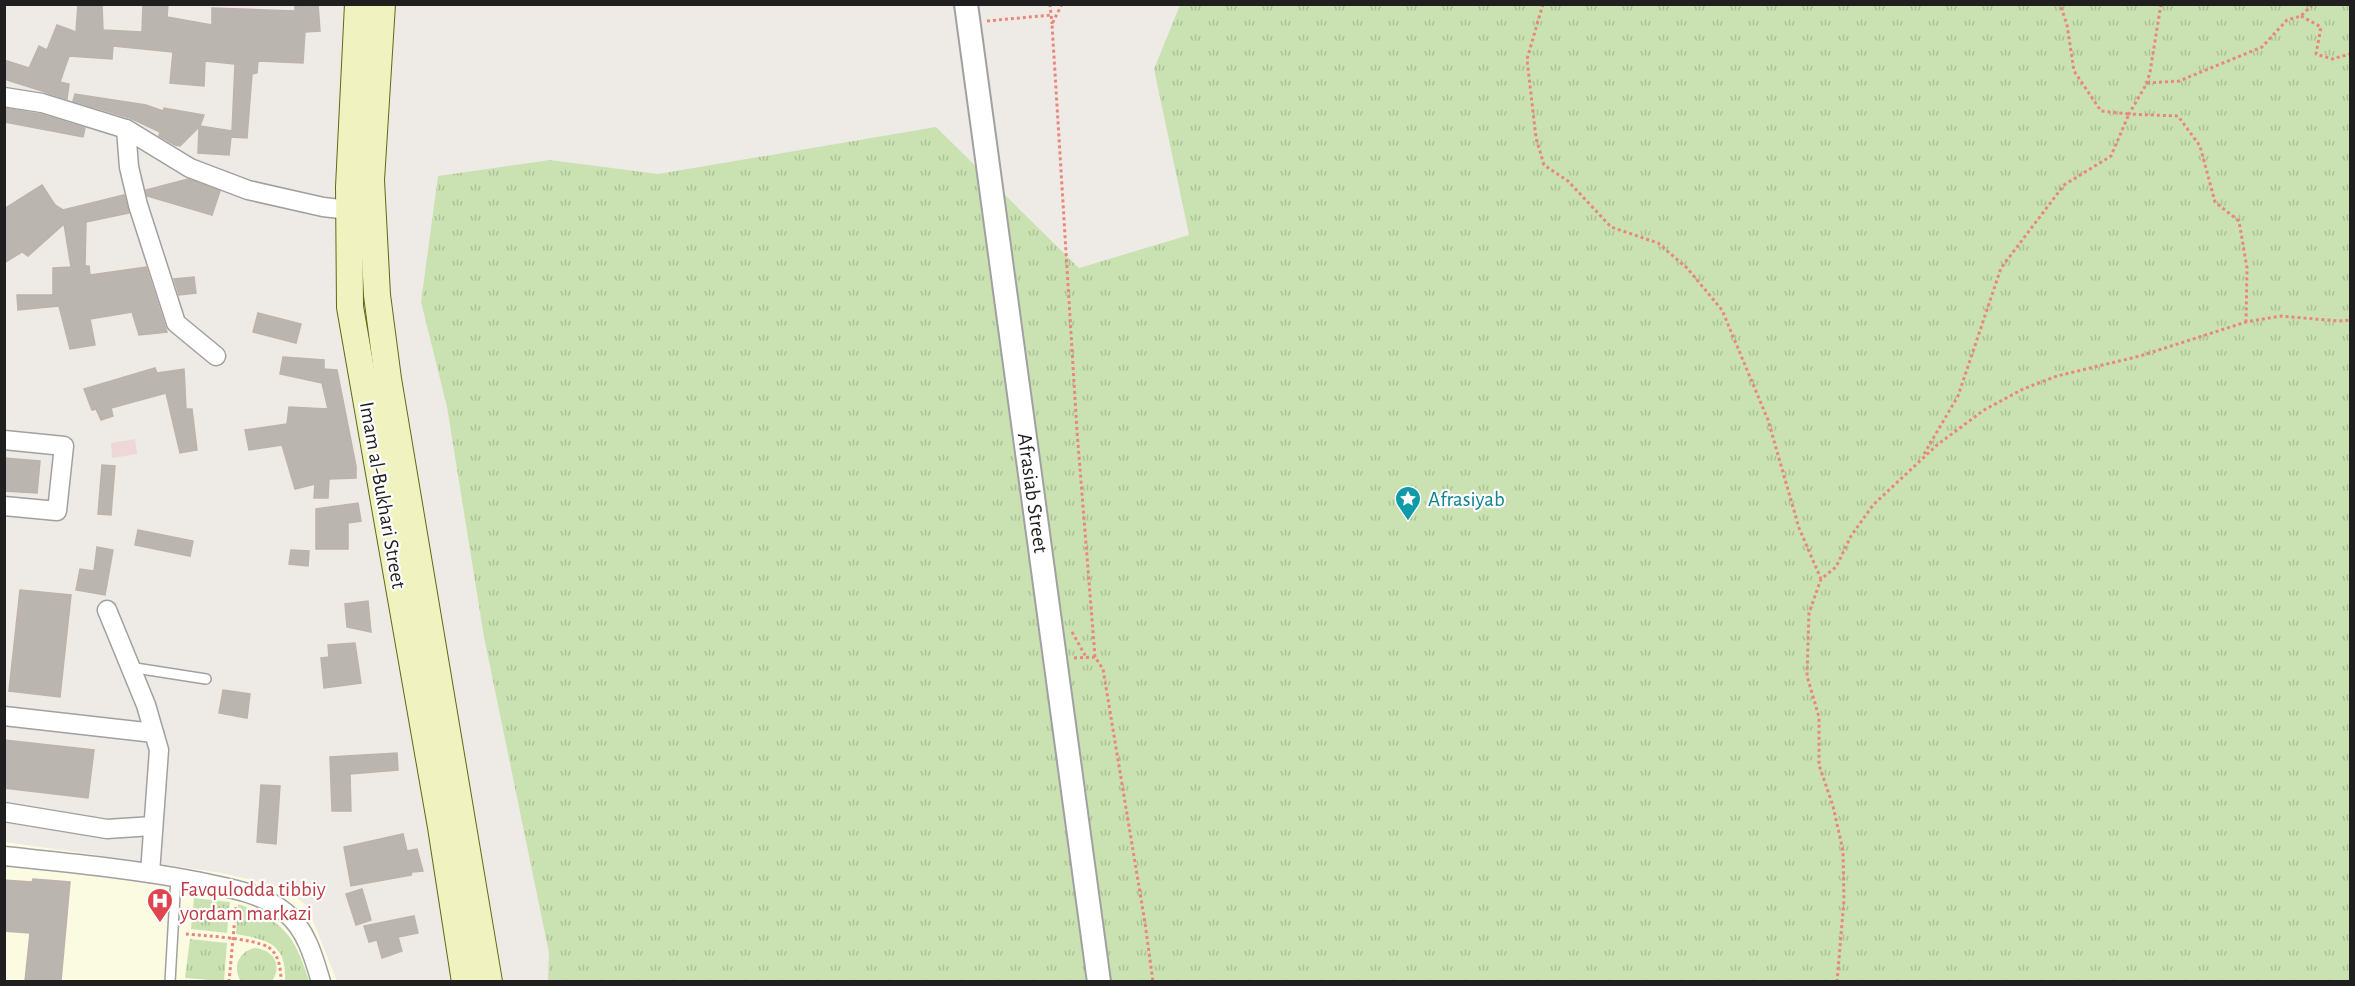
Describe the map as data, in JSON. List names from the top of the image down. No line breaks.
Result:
{"streets":{"main road":["Imam al-Bukhari Street"],"street":["Afrasiab Street"]},"places":{"place":["Afrasiyab"],"hospital":["Favqulodda tibbiy yordam markazi"]}}
